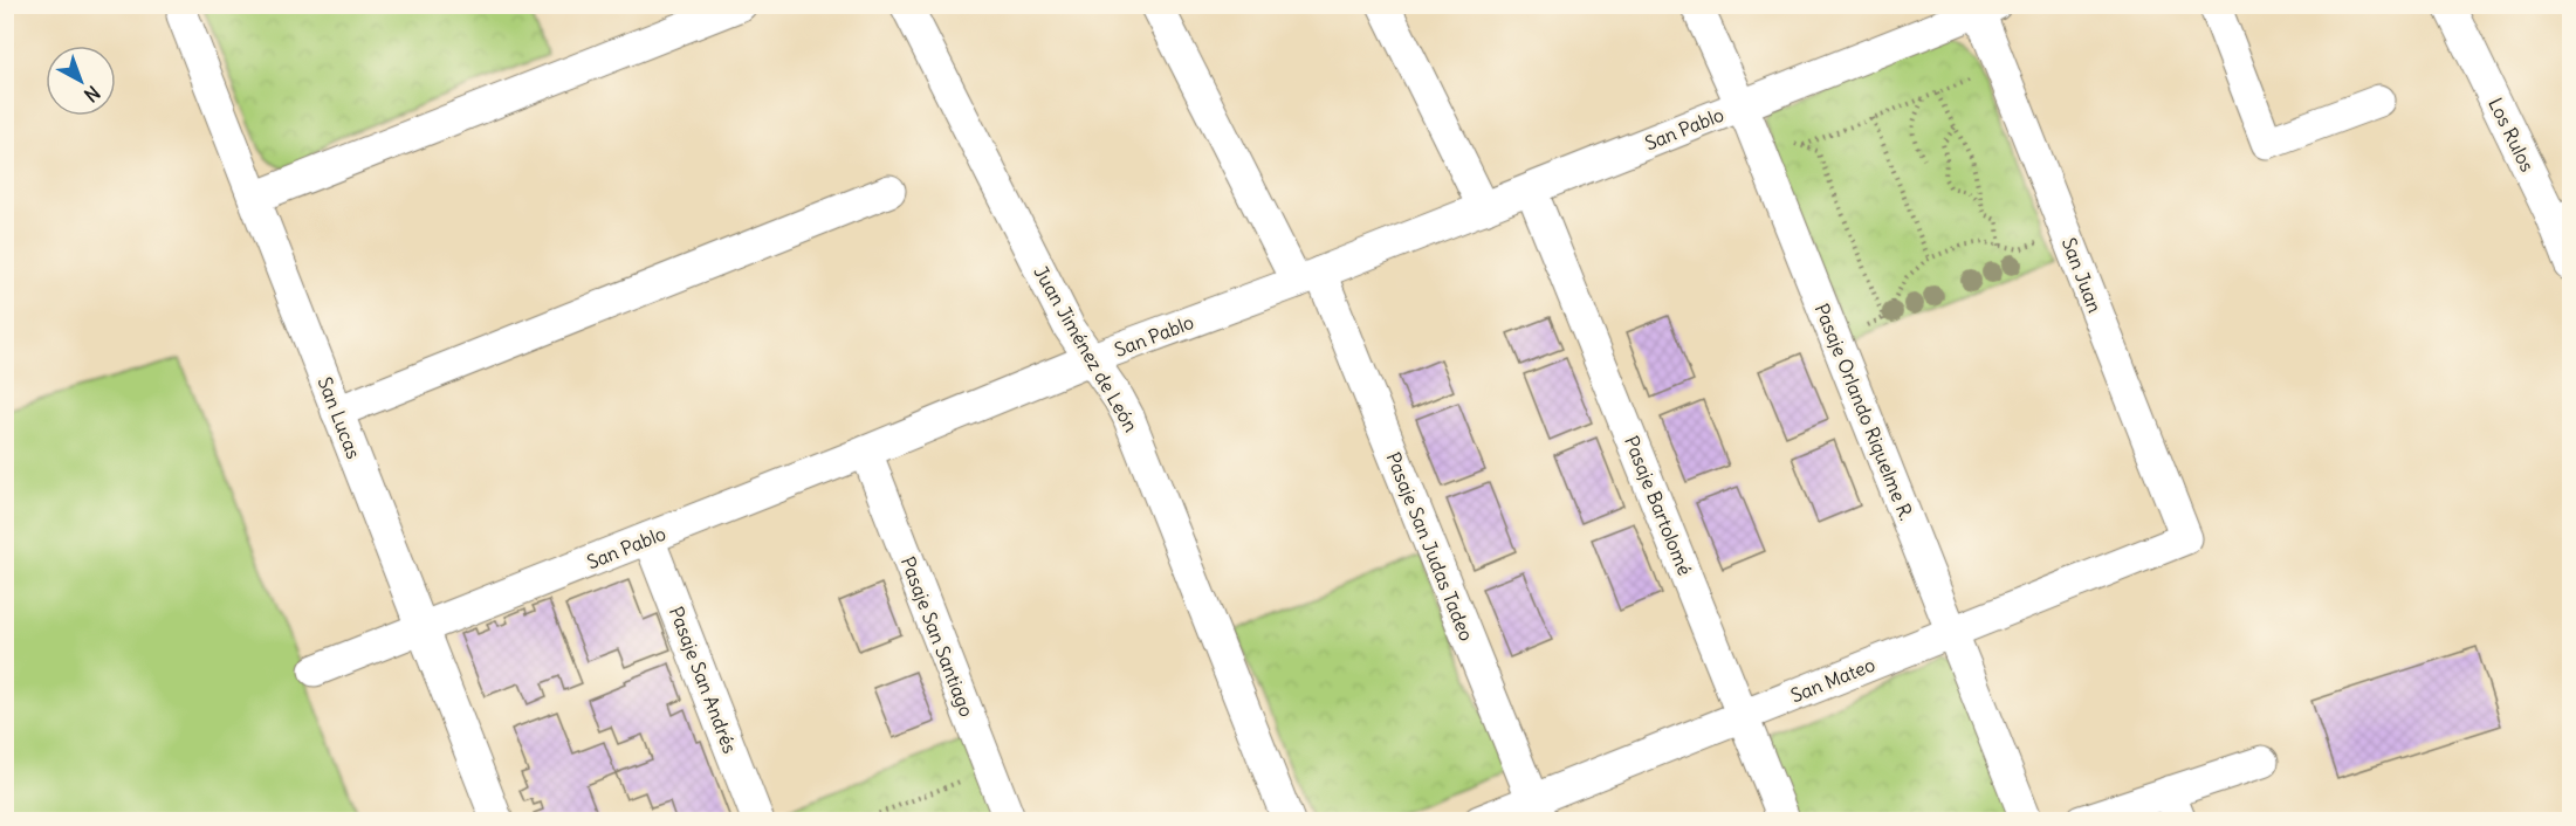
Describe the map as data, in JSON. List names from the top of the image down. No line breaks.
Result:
{"streets":{"street":["San Pablo","Los Rulos","San Juan","Juan Jiménez de León","Pasaje Orlando Riquelme R.","San Lucas","Pasaje Bartolomé","Pasaje San Judas Tadeo","Pasaje San Santiago","Pasaje San Andrés","San Mateo"]},"crossings":[["San Pablo","San Juan"],["San Pablo","Juan Jiménez de León"],["San Pablo","Pasaje Orlando Riquelme R."],["San Pablo","San Lucas"],["San Pablo","Pasaje Bartolomé"],["San Pablo","Pasaje San Judas Tadeo"],["San Pablo","Pasaje San Santiago"],["San Pablo","Pasaje San Andrés"],["San Juan","San Mateo"],["Pasaje Orlando Riquelme R.","San Mateo"],["Pasaje Bartolomé","San Mateo"],["Pasaje San Judas Tadeo","San Mateo"]],"north":"bottom right"}
